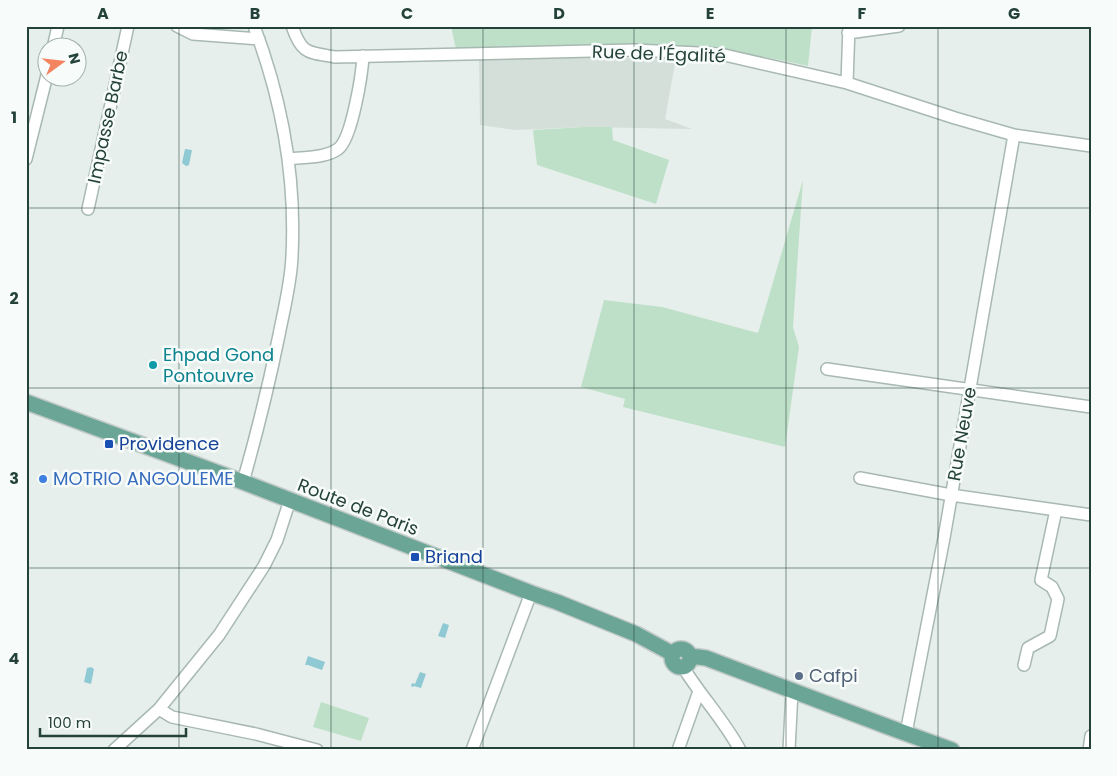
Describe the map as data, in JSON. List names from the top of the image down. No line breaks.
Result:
{"streets":{"main road":["Route de Paris"],"street":["Rue de l'Égalité","Impasse Barbe","Rue Neuve"]},"crossings":[["Rue de l'Égalité","Rue Neuve"]],"places":{"other":["Ehpad Gond Pontouvre","MOTRIO ANGOULEME","Cafpi"],"transit":["Providence","Briand"]},"scale_bar":"100 m","north":"right","grid":{"columns":["A","B","C","D","E","F","G"],"rows":["1","2","3","4"]}}
